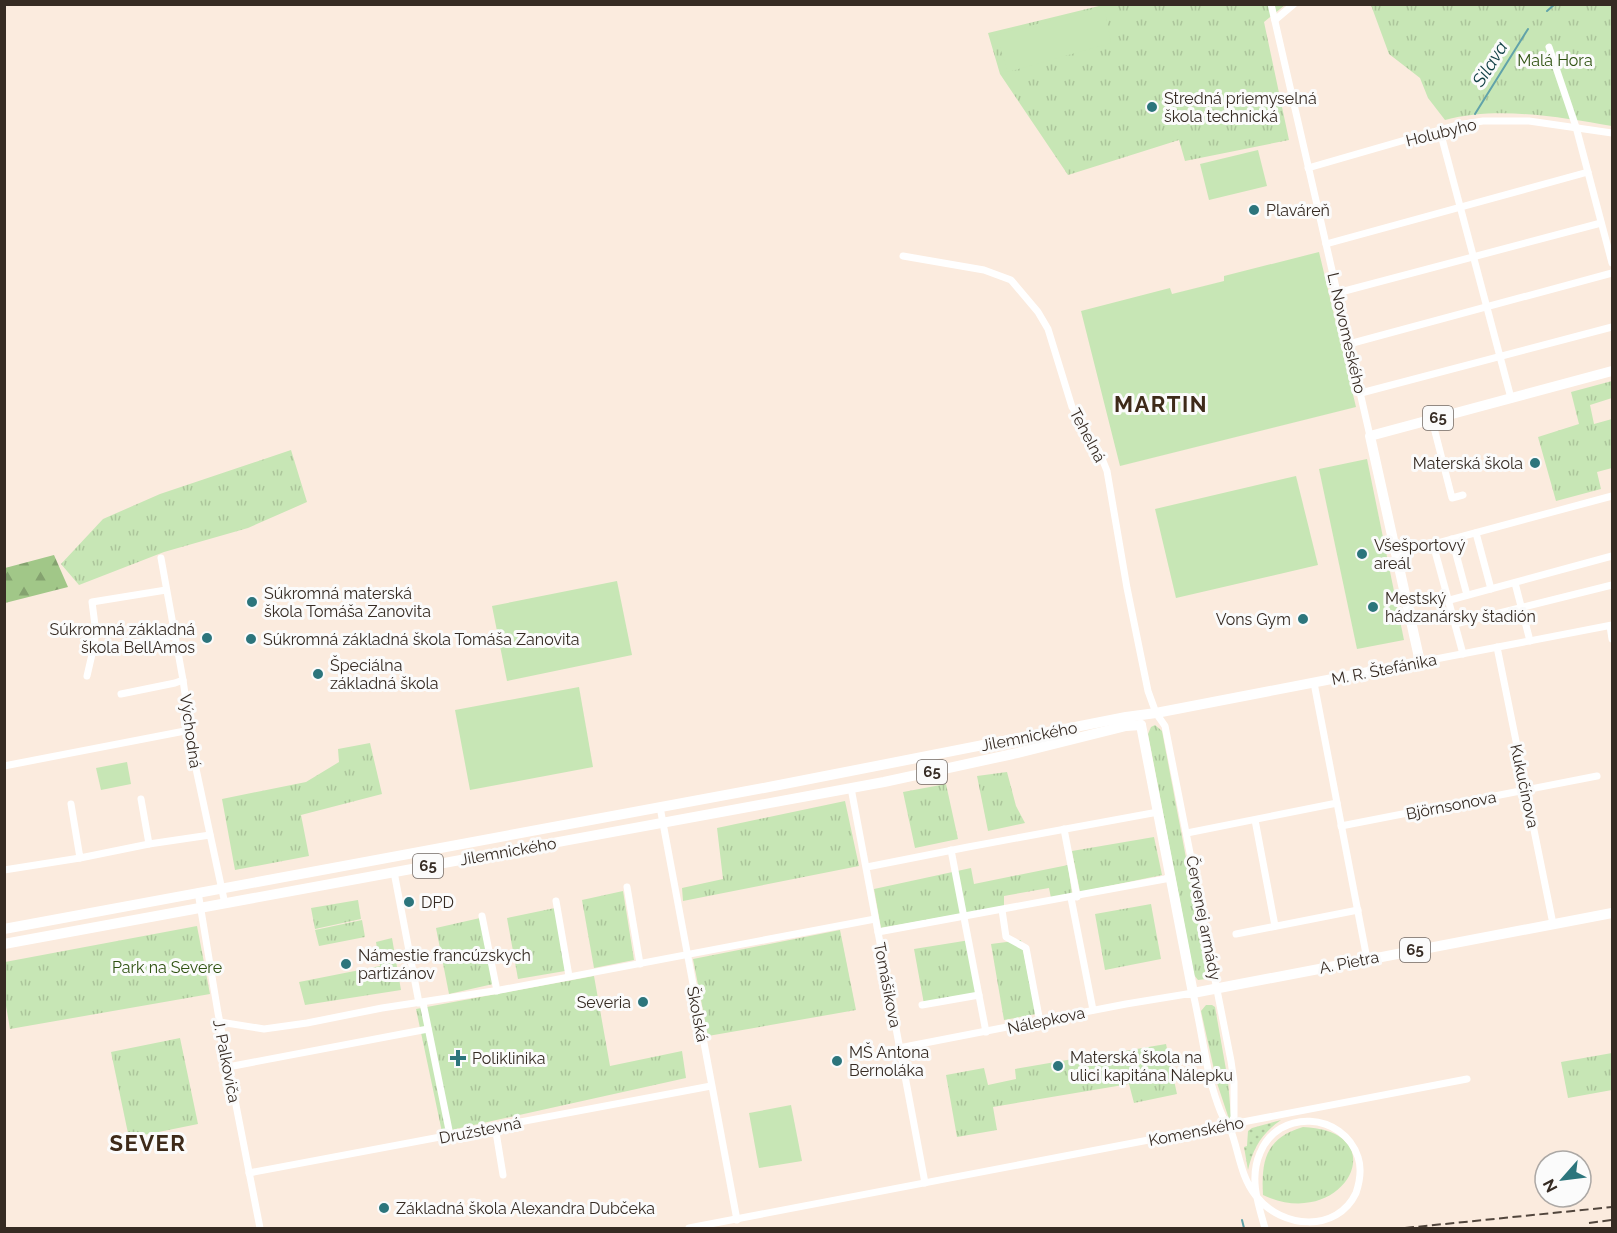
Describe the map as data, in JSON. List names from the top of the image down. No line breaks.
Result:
{"streets":{"main road":["L. Novomeského","65","M. R. Štefánika","Jilemnického","Červenej armády","A. Pietra"],"street":["Holubyho","Tehelná","Východná","Kukučínova","Björnsonova","Tomášikova","Školská","Nálepkova","J. Palkoviča","Družstevná","Komenského"]},"crossings":[["Holubyho","L. Novomeského"],["L. Novomeského","65"],["L. Novomeského","M. R. Štefánika"],["Tehelná","M. R. Štefánika"],["Tehelná","Jilemnického"],["Tehelná","Červenej armády"],["M. R. Štefánika","Jilemnického"],["M. R. Štefánika","Kukučínova"],["M. R. Štefánika","Červenej armády"],["Východná","Jilemnického"],["Jilemnického","Červenej armády"],["Jilemnického","Tomášikova"],["Jilemnického","Školská"],["Jilemnického","J. Palkoviča"],["Kukučínova","Björnsonova"],["Kukučínova","A. Pietra"],["Červenej armády","A. Pietra"],["Červenej armády","Nálepkova"],["Červenej armády","Komenského"],["A. Pietra","Nálepkova"],["Tomášikova","Nálepkova"],["Tomášikova","Komenského"],["Školská","Družstevná"],["Školská","Komenského"],["J. Palkoviča","Družstevná"]],"districts":["MARTIN","SEVER"],"water":["Silava"],"parks":["Malá Hora","Park na Severe"],"places":{"other":["Stredná priemyselná škola technická","Plaváreň","Materská škola","Všešportový areál","Súkromná materská škola Tomáša Zanovita","Mestský hádzanársky štadión","Vons Gym","Súkromná základná škola BellAmos","Súkromná základná škola Tomáša Zanovita","Špeciálna základná škola","DPD","Námestie francúzskych partizánov","Severia","MŠ Antona Bernoláka","Materská škola na ulici kapitána Nálepku","Základná škola Alexandra Dubčeka"],"health":["Poliklinika"]},"north":"bottom left"}
